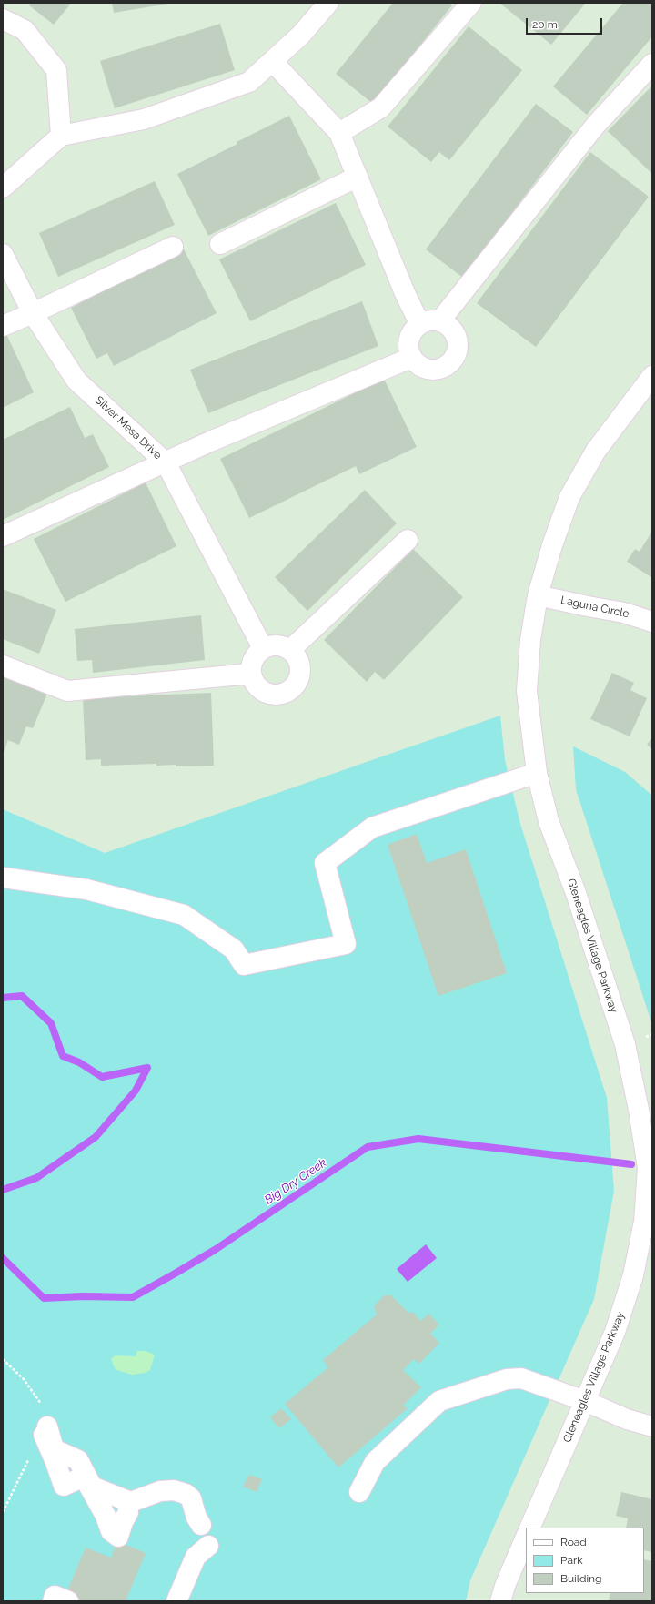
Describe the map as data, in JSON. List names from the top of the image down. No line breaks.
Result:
{"streets":{"street":["Silver Mesa Drive","Laguna Circle","Gleneagles Village Parkway"]},"crossings":[["Laguna Circle","Gleneagles Village Parkway"]],"water":["Big Dry Creek"],"legend":["Road","Park","Building"],"scale_bar":"20 m"}
